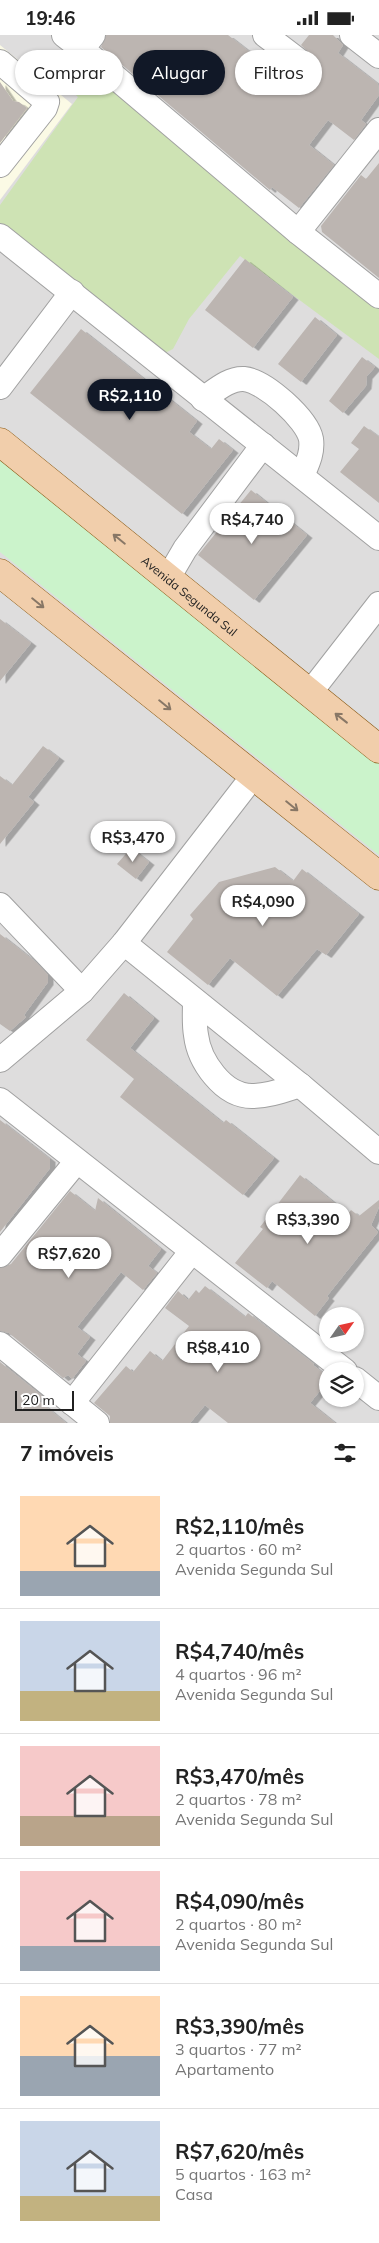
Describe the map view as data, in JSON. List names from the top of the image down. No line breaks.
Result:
{"streets":{"main road":["Avenida Segunda Sul"]},"scale_bar":"20 m","north":"top right","page":{"status":"19:46","chip":["Comprar","Alugar","Filtros"],"price":["R$2,110","R$4,740","R$3,470","R$4,090","R$3,390","R$7,620","R$8,410"],"scale":"20 m","heading":"7 imóveis","list":[{"name":"R$2,110/mês","note":"2 quartos · 60 m² · Avenida Segunda Sul"},{"name":"R$4,740/mês","note":"4 quartos · 96 m² · Avenida Segunda Sul"},{"name":"R$3,470/mês","note":"2 quartos · 78 m² · Avenida Segunda Sul"},{"name":"R$4,090/mês","note":"2 quartos · 80 m² · Avenida Segunda Sul"},{"name":"R$3,390/mês","note":"3 quartos · 77 m² · Apartamento"},{"name":"R$7,620/mês","note":"5 quartos · 163 m² · Casa"}]}}
